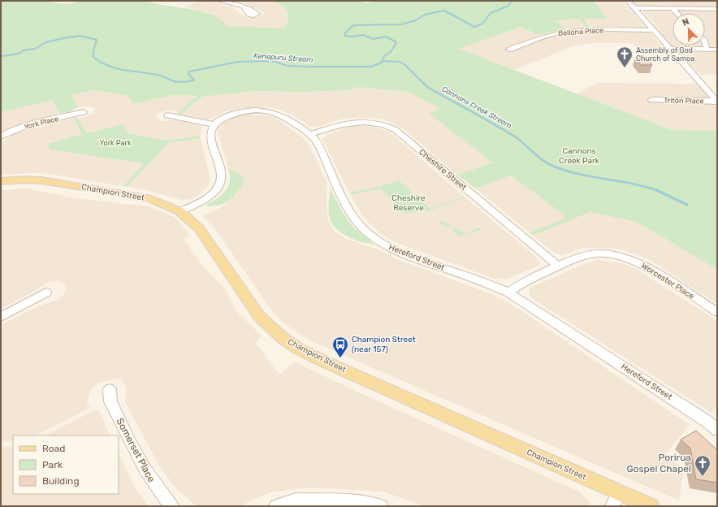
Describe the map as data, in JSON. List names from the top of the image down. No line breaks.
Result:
{"streets":{"main road":["Champion Street"],"street":["Bellona Place","Triton Place","York Place","Cheshire Street","Hereford Street","Worcester Place","Somerset Place"]},"crossings":[["Cheshire Street","Hereford Street"],["Cheshire Street","Worcester Place"],["Hereford Street","Worcester Place"]],"water":["Kenepuru Stream","Cannons Creek Stream"],"parks":["York Park","Cannons Creek Park","Cheshire Reserve"],"places":{"church":["Assembly of God Church of Samoa","Porirua Gospel Chapel"],"bus stop":["Champion Street (near 157)"]},"legend":["Road","Park","Building"],"north":"top left"}
